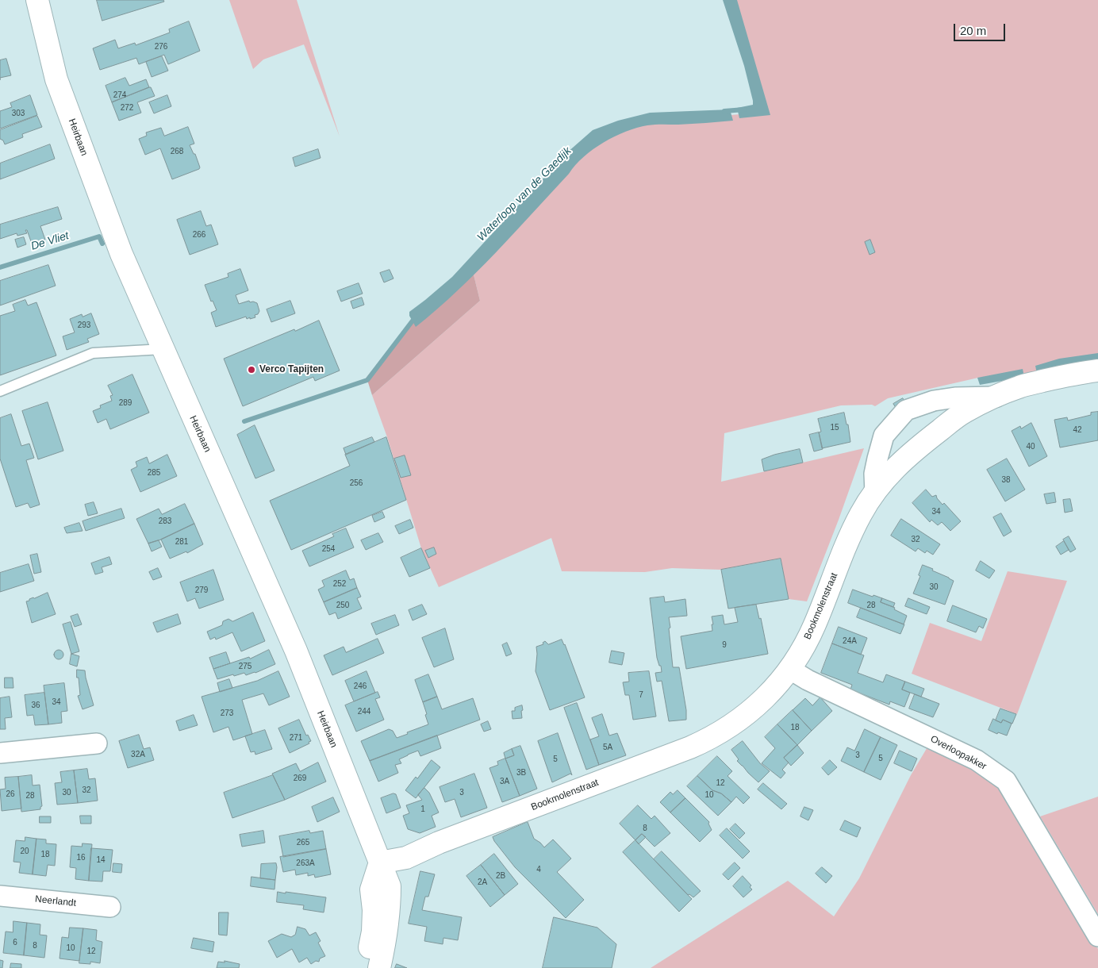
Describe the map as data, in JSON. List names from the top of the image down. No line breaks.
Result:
{"streets":{"main road":["Heirbaan","Bookmolenstraat"],"street":["Overloopakker","Neerlandt"]},"crossings":[["Heirbaan","Bookmolenstraat"],["Bookmolenstraat","Overloopakker"]],"water":["Waterloop van de Gaedijk","De Vliet"],"places":["Verco Tapijten"],"house_numbers":["276","274","272","303","268","266","293","289","15","42","40","285","38","256","34","283","32","281","254","252","30","279","250","28","24A","9","275","246","7","34","36","244","273","18","271","5A","32A","3","5","5","3B","269","3A","12","32","30","3","26","10","28","1","8","265","20","18","16","14","263A","4","2B","2A","6","8","10","12"],"scale_bar":"20 m"}
